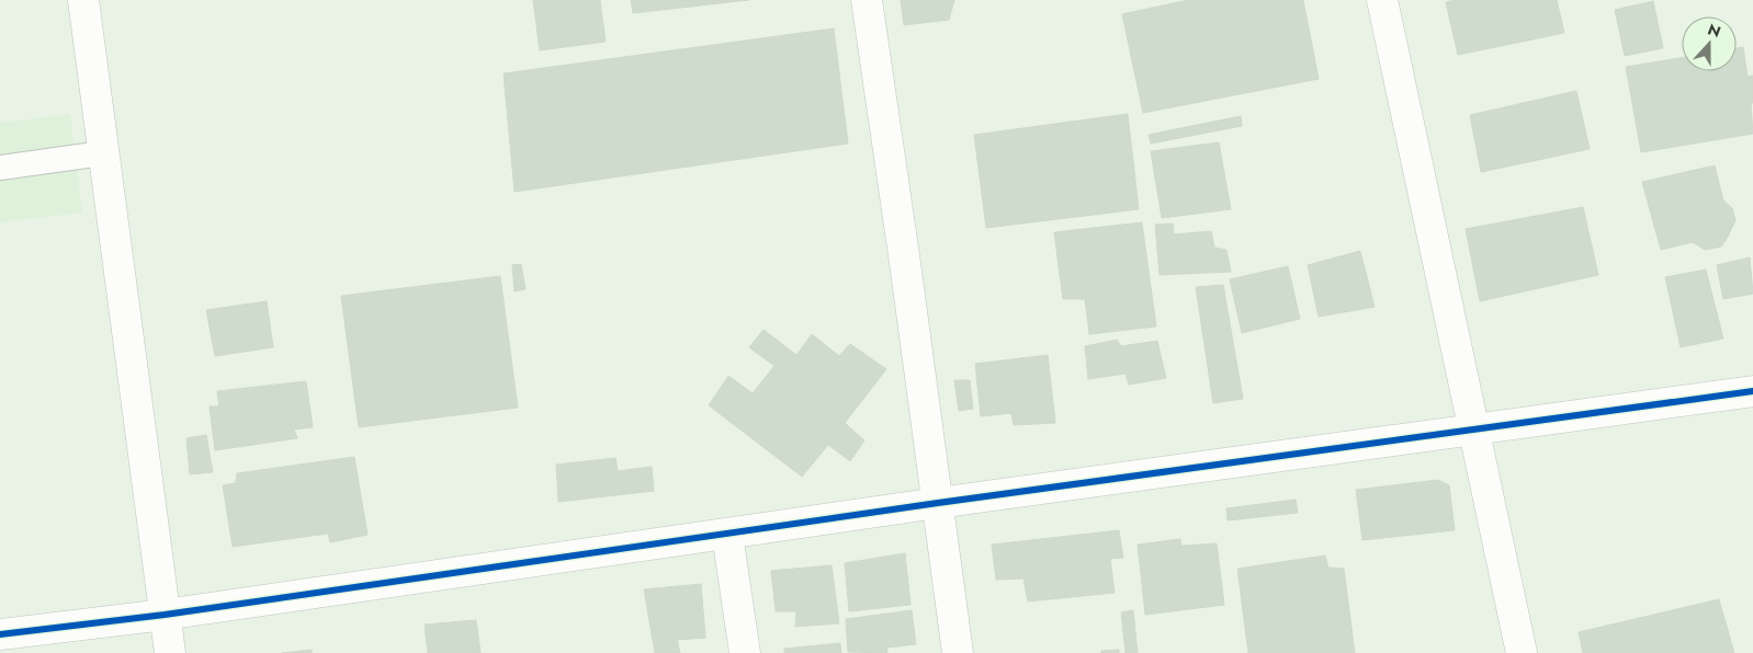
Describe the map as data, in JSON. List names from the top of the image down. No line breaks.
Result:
{"north":"top"}
